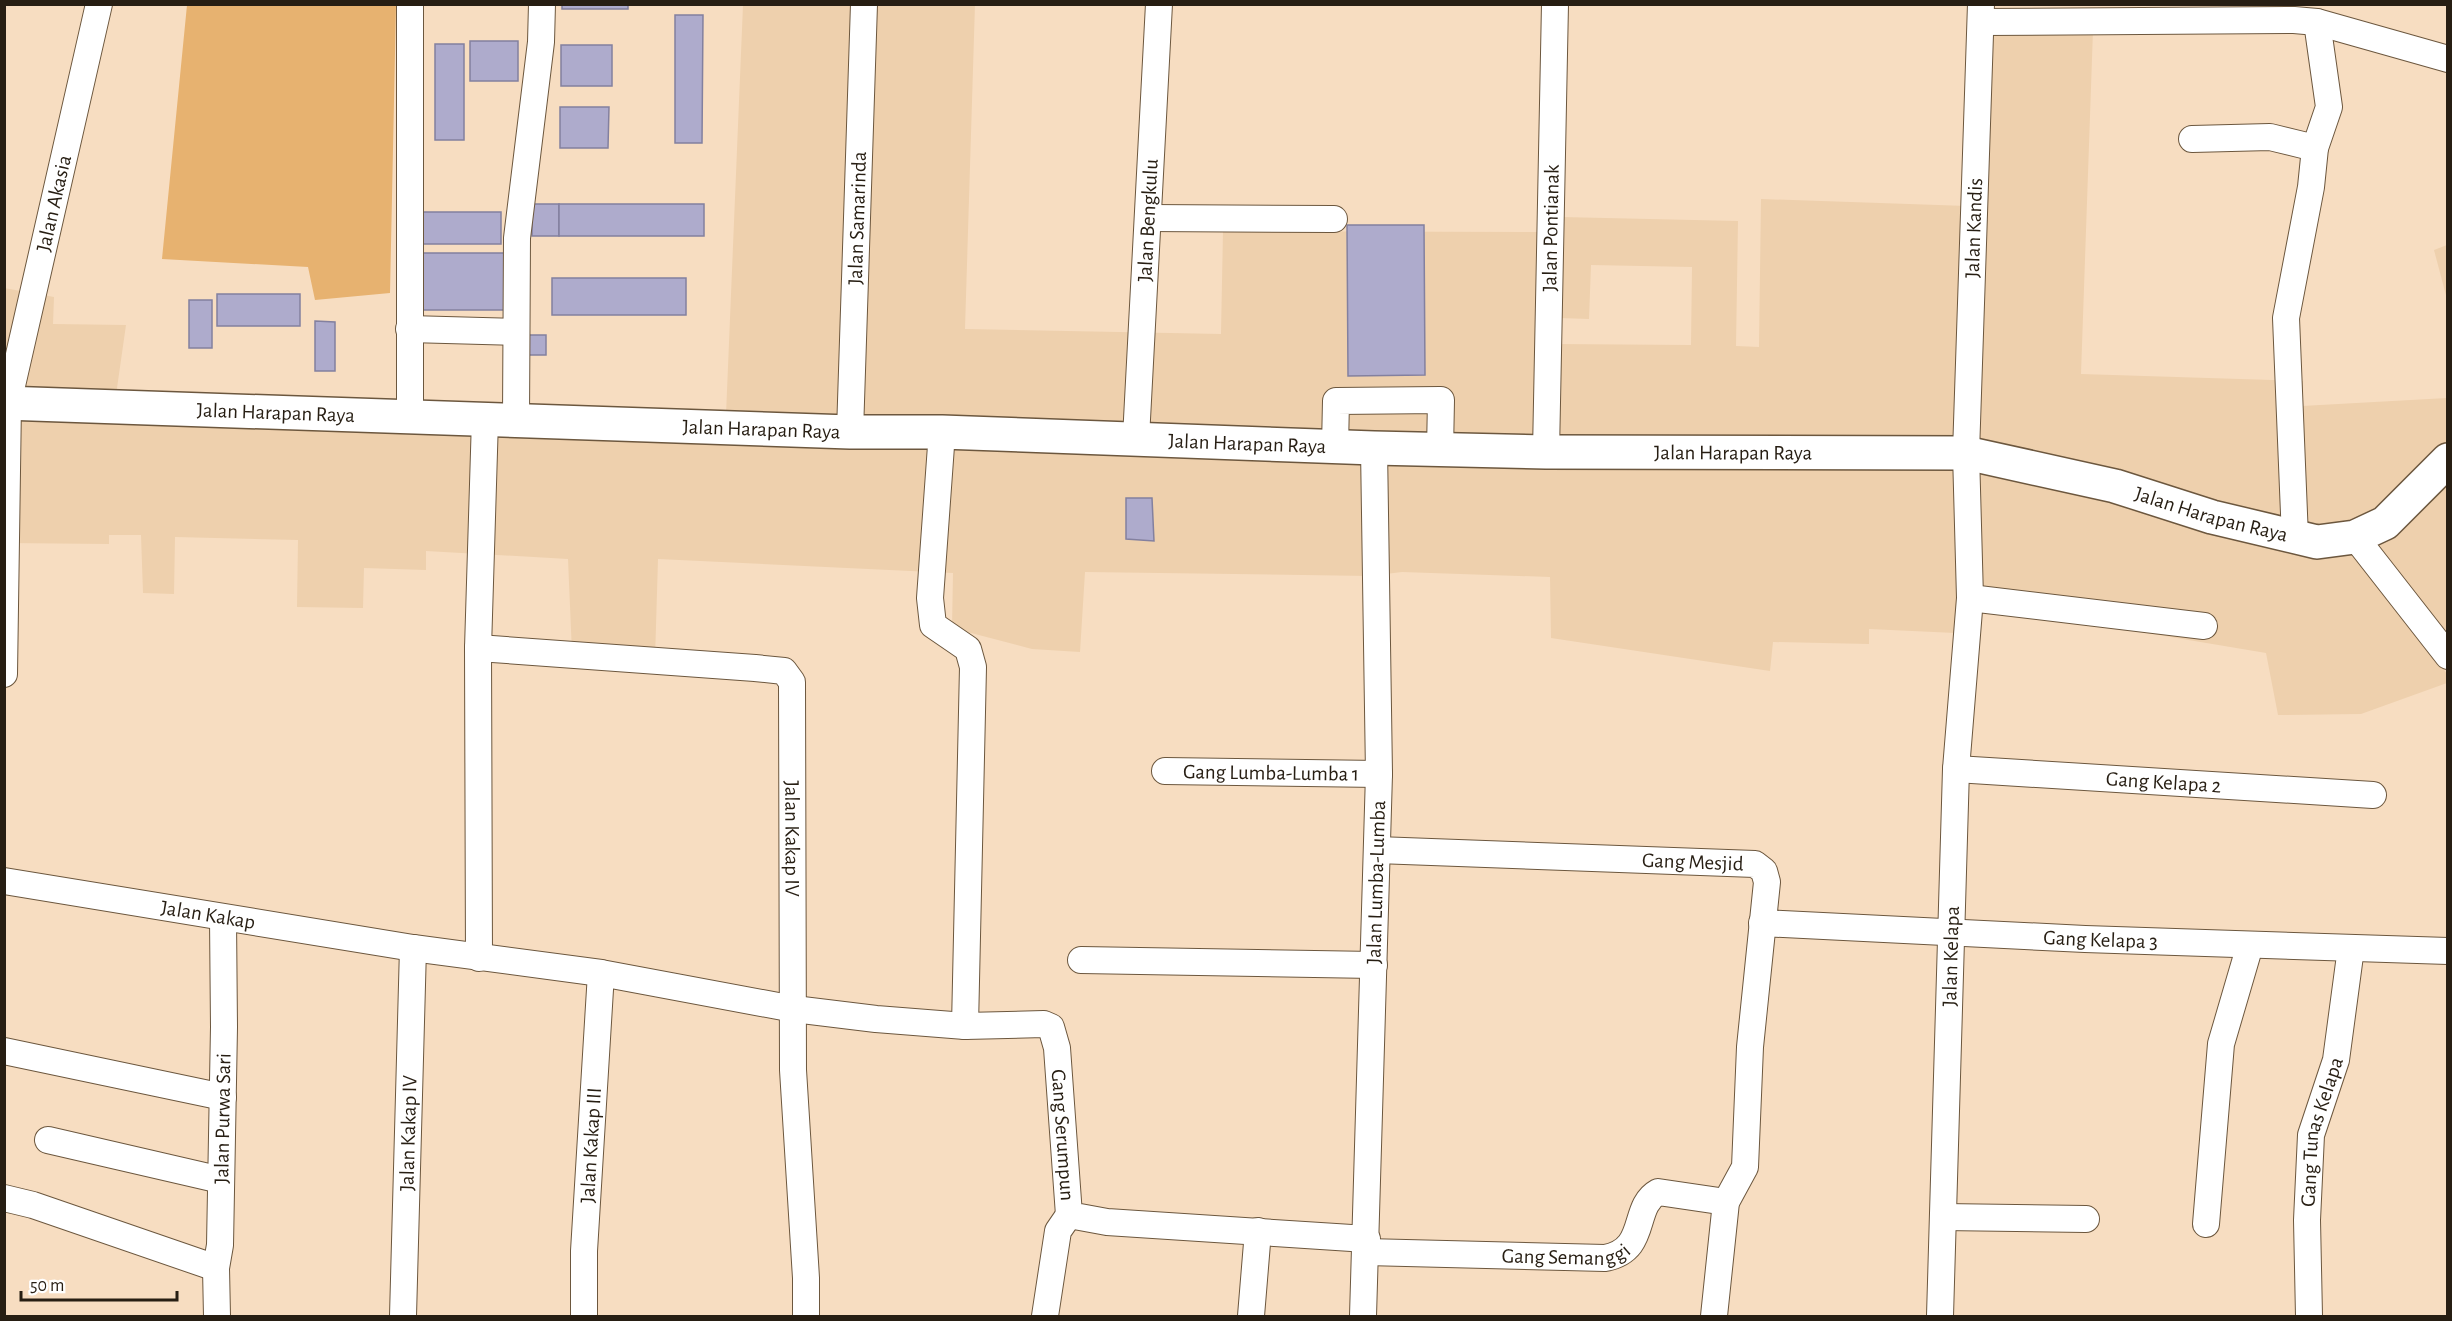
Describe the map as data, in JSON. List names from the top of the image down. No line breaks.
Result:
{"streets":{"main road":["Jalan Harapan Raya"],"street":["Jalan Akasia","Jalan Samarinda","Jalan Bengkulu","Jalan Pontianak","Jalan Kandis","Gang Lumba-Lumba 1","Gang Kelapa 2","Jalan Kakap IV","Gang Mesjid","Jalan Lumba-Lumba","Jalan Kakap","Gang Kelapa 3","Jalan Kelapa","Jalan Purwa Sari","Gang Tunas Kelapa","Gang Serumpun","Jalan Kakap III","Gang Semanggi"]},"crossings":[["Jalan Akasia","Jalan Harapan Raya"],["Jalan Samarinda","Jalan Harapan Raya"],["Jalan Bengkulu","Jalan Harapan Raya"],["Jalan Pontianak","Jalan Harapan Raya"],["Jalan Kandis","Jalan Harapan Raya"],["Jalan Kandis","Jalan Kelapa"],["Jalan Harapan Raya","Jalan Lumba-Lumba"],["Jalan Harapan Raya","Jalan Kelapa"],["Gang Lumba-Lumba 1","Jalan Lumba-Lumba"],["Gang Kelapa 2","Jalan Kelapa"],["Jalan Kakap IV","Jalan Kakap"],["Gang Mesjid","Jalan Lumba-Lumba"],["Jalan Lumba-Lumba","Gang Serumpun"],["Jalan Lumba-Lumba","Gang Semanggi"],["Jalan Kakap","Jalan Purwa Sari"],["Jalan Kakap","Gang Serumpun"],["Jalan Kakap","Jalan Kakap III"],["Gang Kelapa 3","Jalan Kelapa"],["Gang Kelapa 3","Gang Tunas Kelapa"],["Gang Serumpun","Gang Semanggi"]],"scale_bar":"50 m"}
